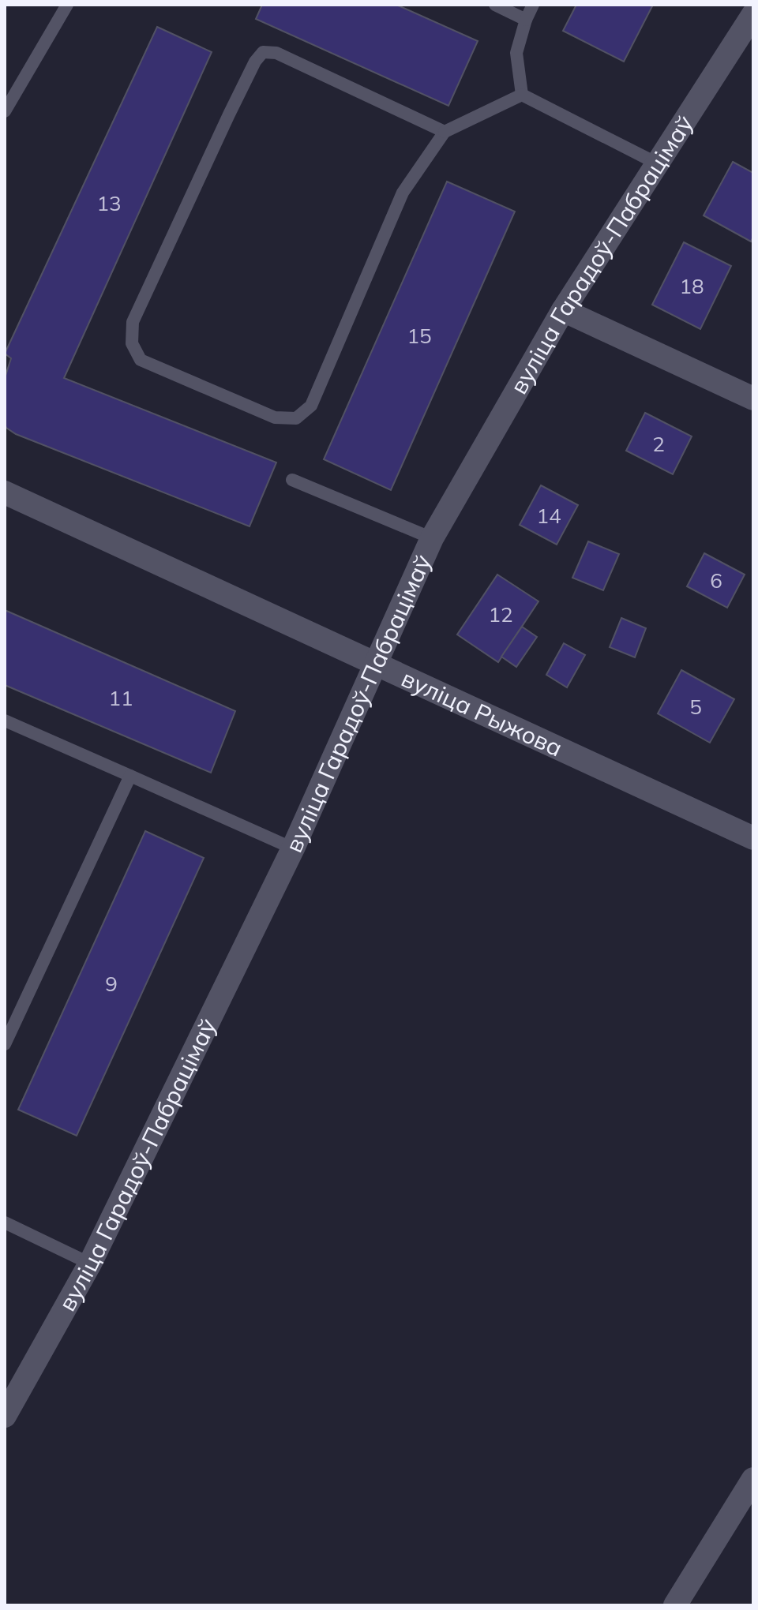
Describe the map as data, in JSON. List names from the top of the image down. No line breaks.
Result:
{"streets":{"street":["вуліца Гарадоў-Пабрацімаў","вуліца Рыжова"]},"crossings":[["вуліца Гарадоў-Пабрацімаў","вуліца Рыжова"]],"house_numbers":["13","18","15","2","14","6","12","11","5","9"]}
